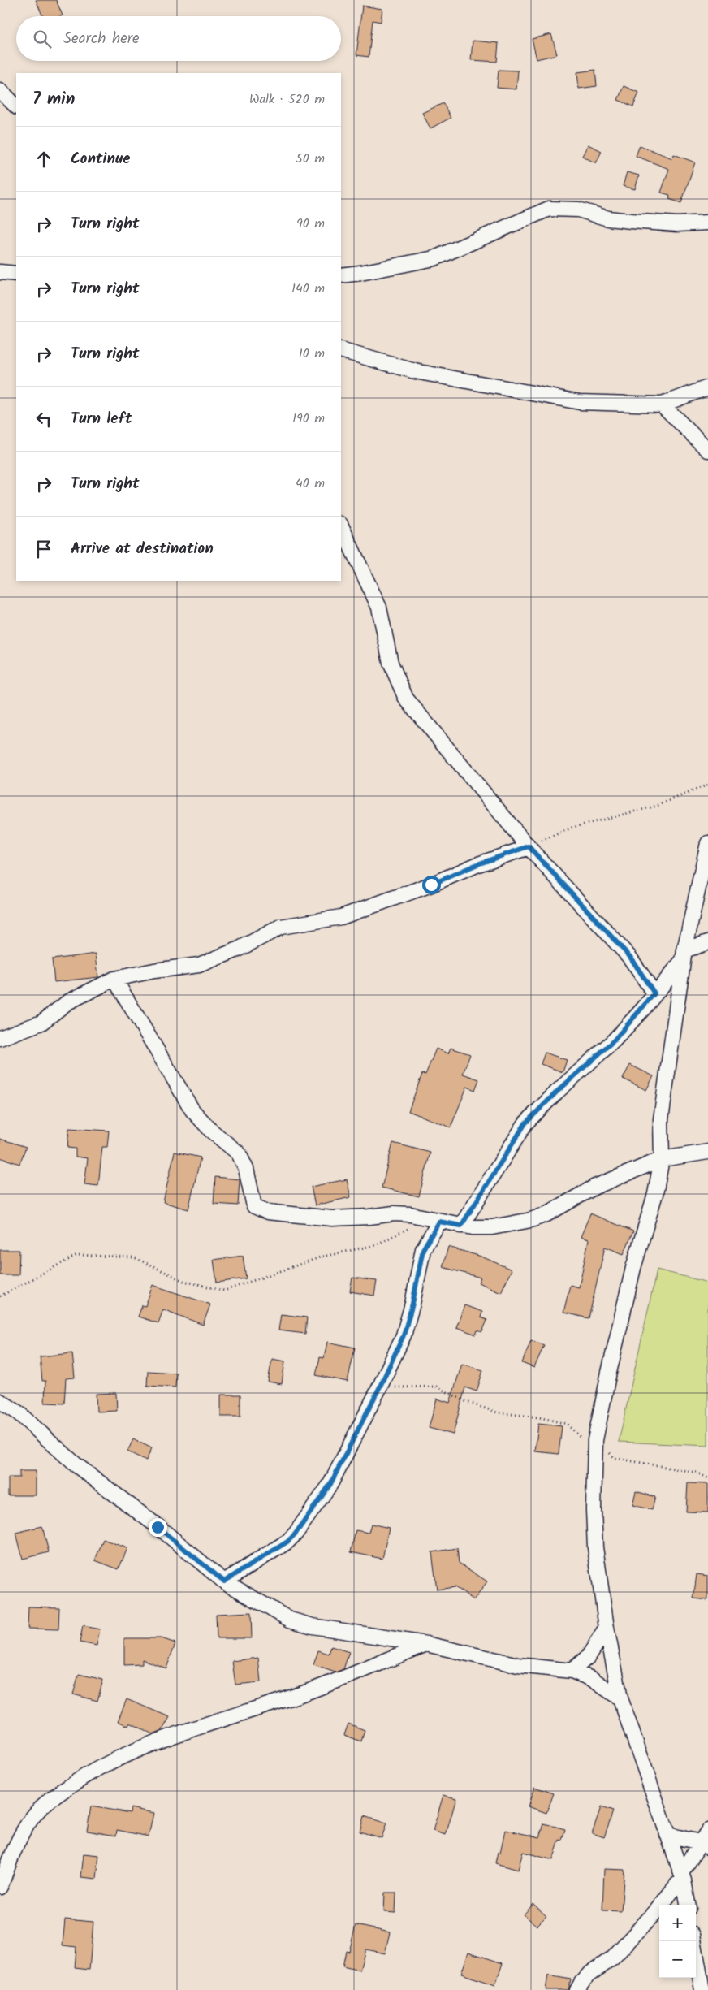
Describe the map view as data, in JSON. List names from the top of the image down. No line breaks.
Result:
{"page":{"search":"Search here","heading":["7 min","Walk · 520 m"],"list":[["Continue","50 m"],["Turn right","90 m"],["Turn right","140 m"],["Turn right","10 m"],["Turn left","190 m"],["Turn right","40 m"],"Arrive at destination"],"map_buttons":["+","−"]}}
